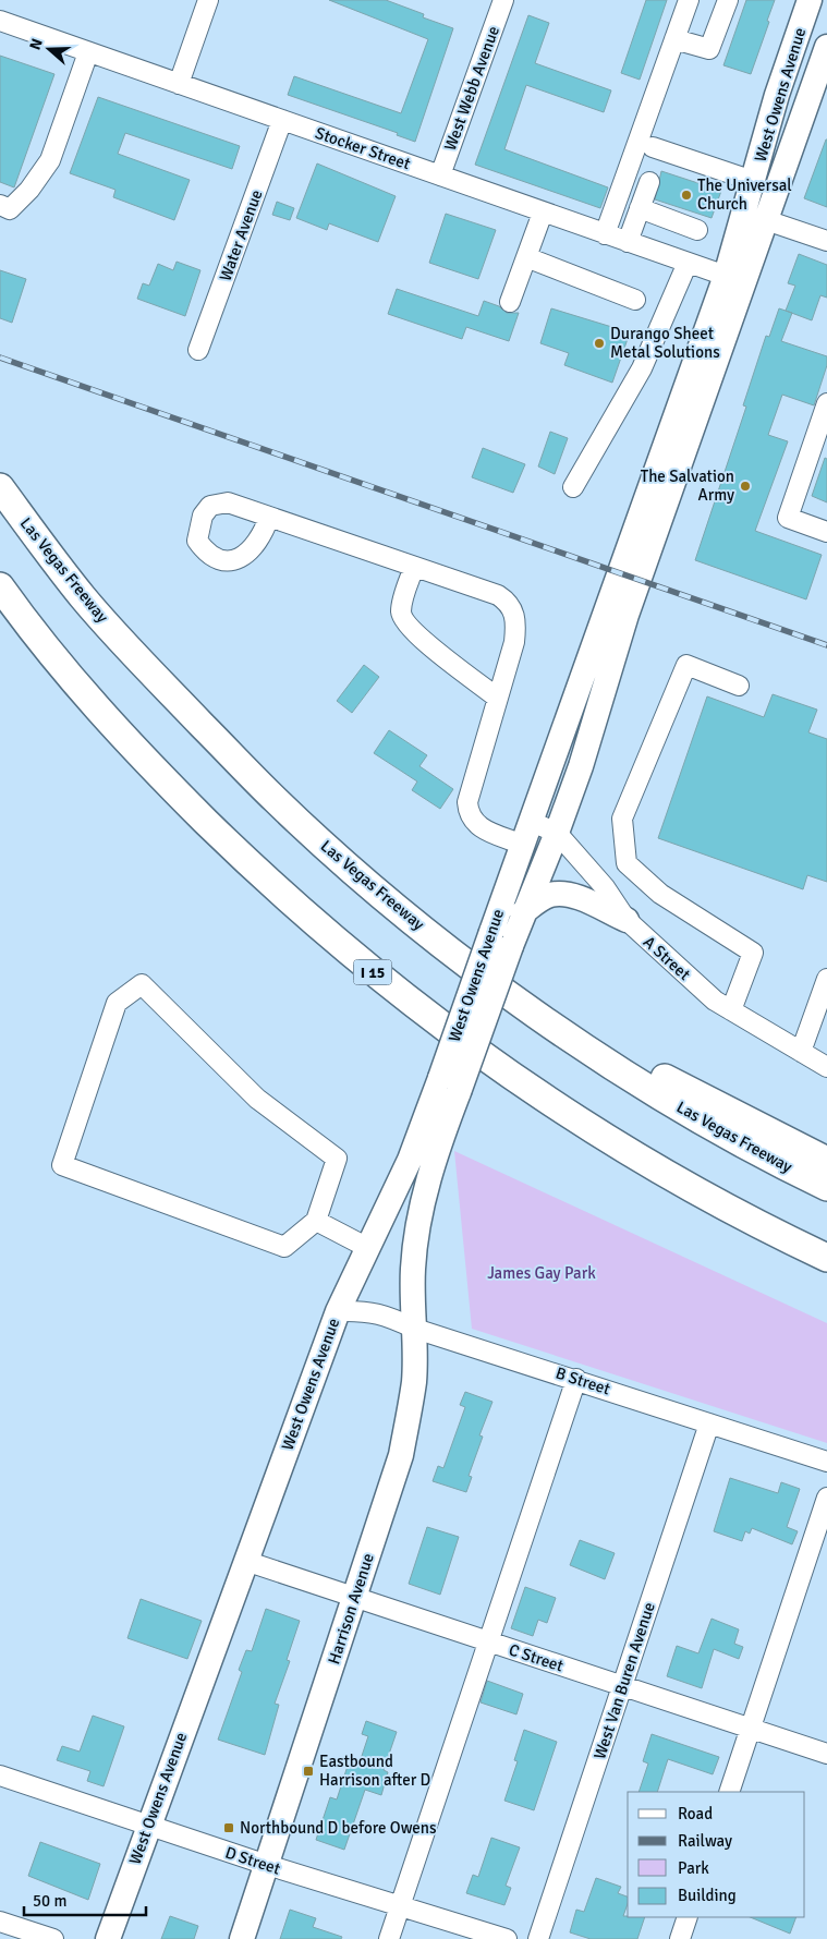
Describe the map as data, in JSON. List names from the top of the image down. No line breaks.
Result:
{"streets":{"highway":["Las Vegas Freeway","I 15"],"main road":["West Owens Avenue","Harrison Avenue"],"street":["West Webb Avenue","Stocker Street","Water Avenue","A Street","B Street","C Street","West Van Buren Avenue","D Street"]},"crossings":[["West Webb Avenue","Stocker Street"],["West Owens Avenue","Stocker Street"],["West Owens Avenue","A Street"],["West Owens Avenue","B Street"],["West Owens Avenue","Harrison Avenue"],["West Owens Avenue","C Street"],["West Owens Avenue","D Street"],["Stocker Street","Water Avenue"],["B Street","Harrison Avenue"],["B Street","West Van Buren Avenue"],["Harrison Avenue","C Street"],["Harrison Avenue","D Street"],["C Street","West Van Buren Avenue"]],"parks":["James Gay Park"],"places":{"other":["The Universal Church","Durango Sheet Metal Solutions","The Salvation Army"],"transit":["Eastbound Harrison after D","Northbound D before Owens"]},"legend":["Road","Railway","Park","Building"],"scale_bar":"50 m","north":"left"}
